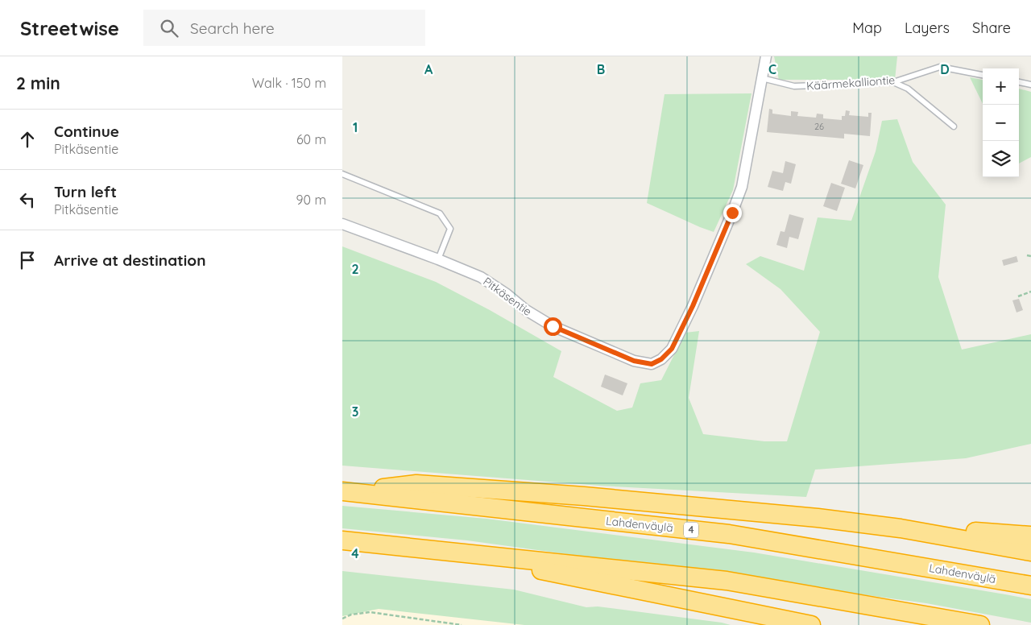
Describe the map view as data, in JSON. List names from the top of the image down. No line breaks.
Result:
{"streets":{"highway":["Lahdenväylä","4"],"street":["Pitkäsentie"],"lane":["Käärmekalliontie"]},"crossings":[["Käärmekalliontie","Pitkäsentie"]],"house_numbers":["26"],"page":{"header":"Streetwise","search":"Search here","nav":["Map","Layers","Share"],"heading":["2 min","Walk · 150 m"],"map_buttons":["+","−"],"list":[["Continue","Pitkäsentie","60 m"],["Turn left","Pitkäsentie","90 m"],"Arrive at destination"]},"grid":{"columns":["A","B","C","D"],"rows":["1","2","3","4"]}}
